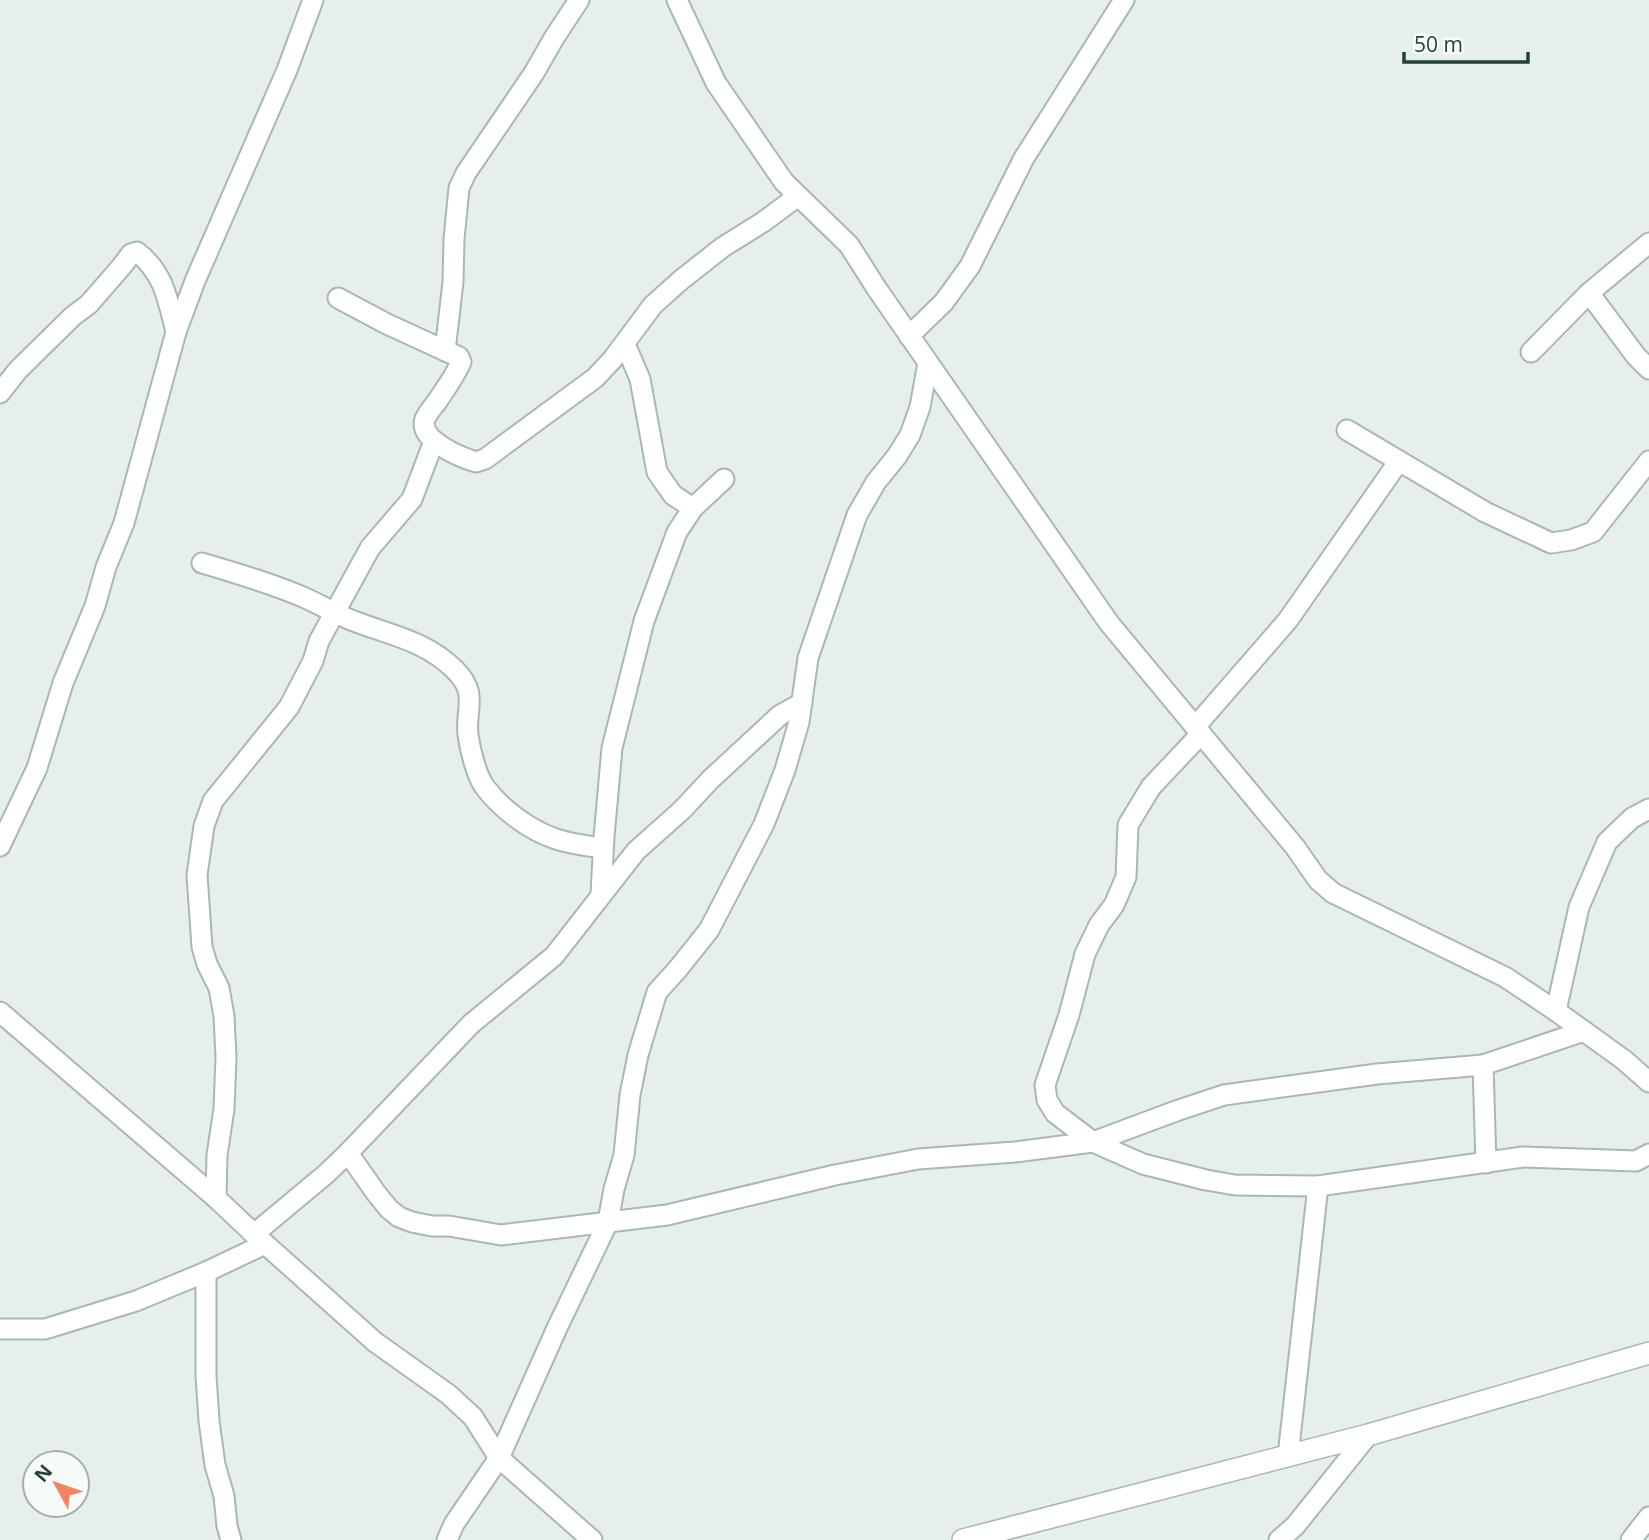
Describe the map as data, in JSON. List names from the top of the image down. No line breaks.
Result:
{"scale_bar":"50 m","north":"top left"}
